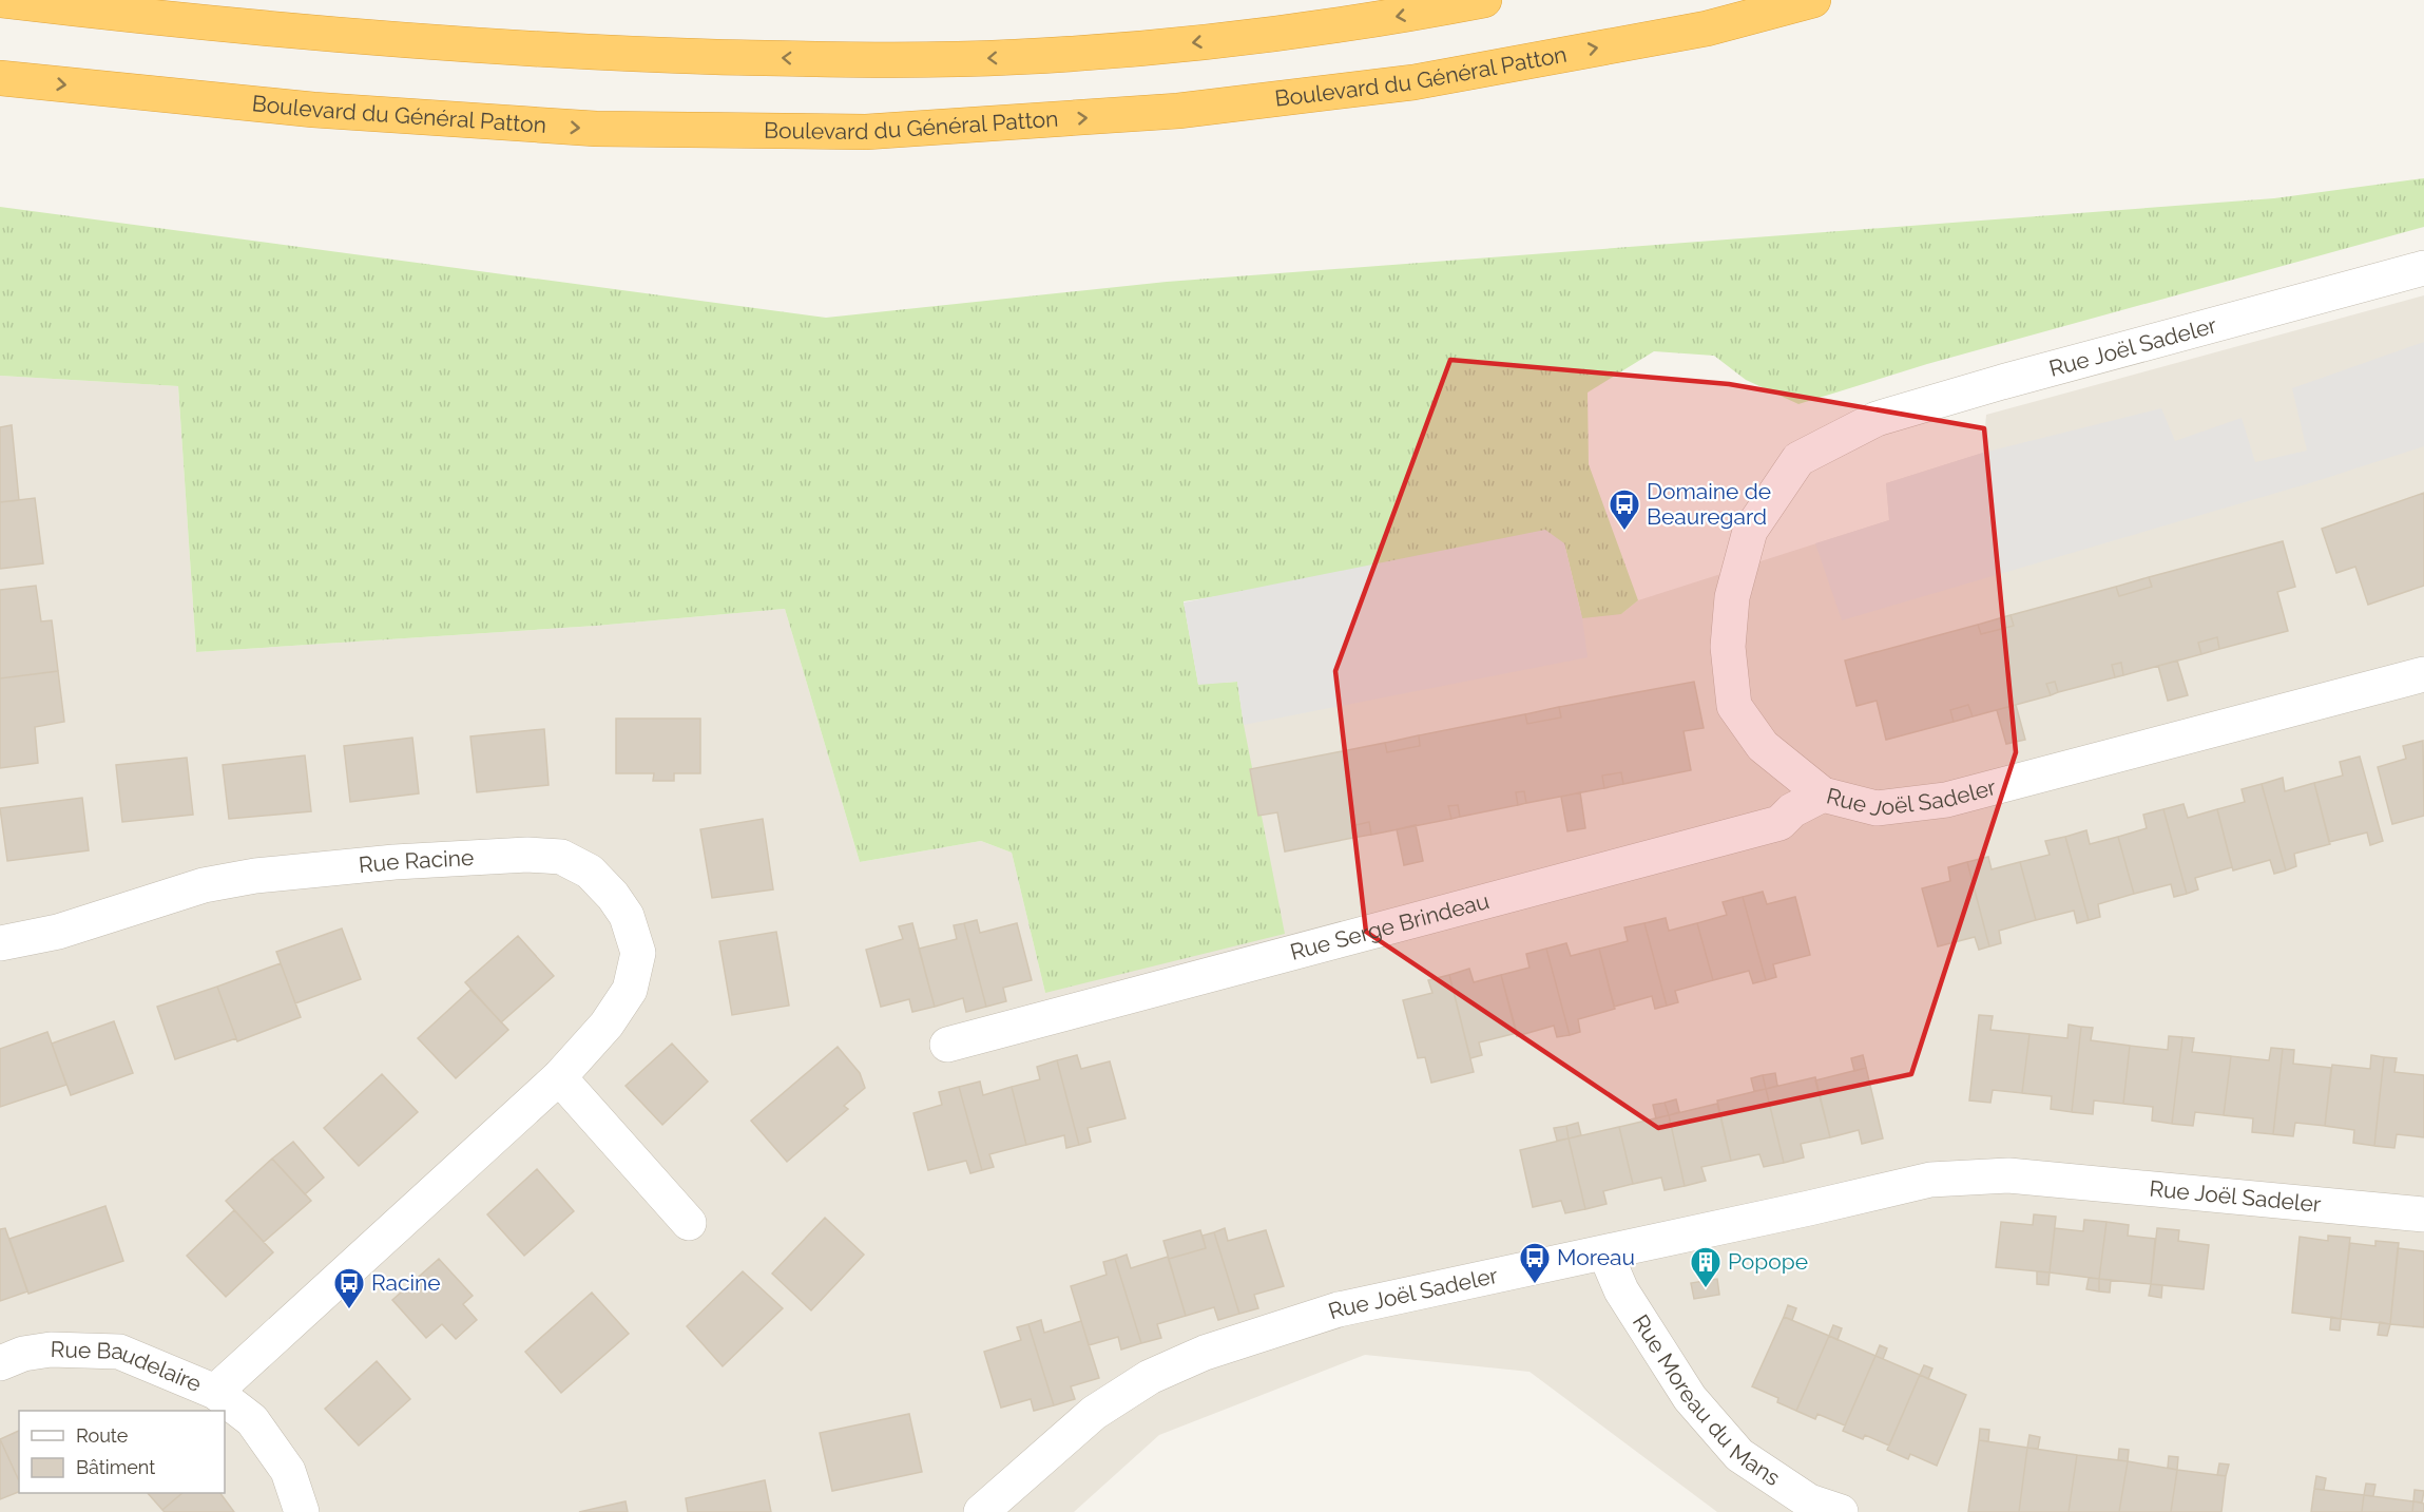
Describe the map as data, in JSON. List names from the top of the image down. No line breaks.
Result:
{"streets":{"highway":["Boulevard du Général Patton"],"street":["Rue Joël Sadeler","Rue Racine","Rue Serge Brindeau","Rue Baudelaire","Rue Moreau du Mans"]},"crossings":[["Rue Joël Sadeler","Rue Serge Brindeau"],["Rue Joël Sadeler","Rue Moreau du Mans"],["Rue Racine","Rue Baudelaire"]],"places":{"bus stop":["Domaine de Beauregard","Moreau","Racine"],"building":["Popope"]},"legend":["Route","Bâtiment"]}
